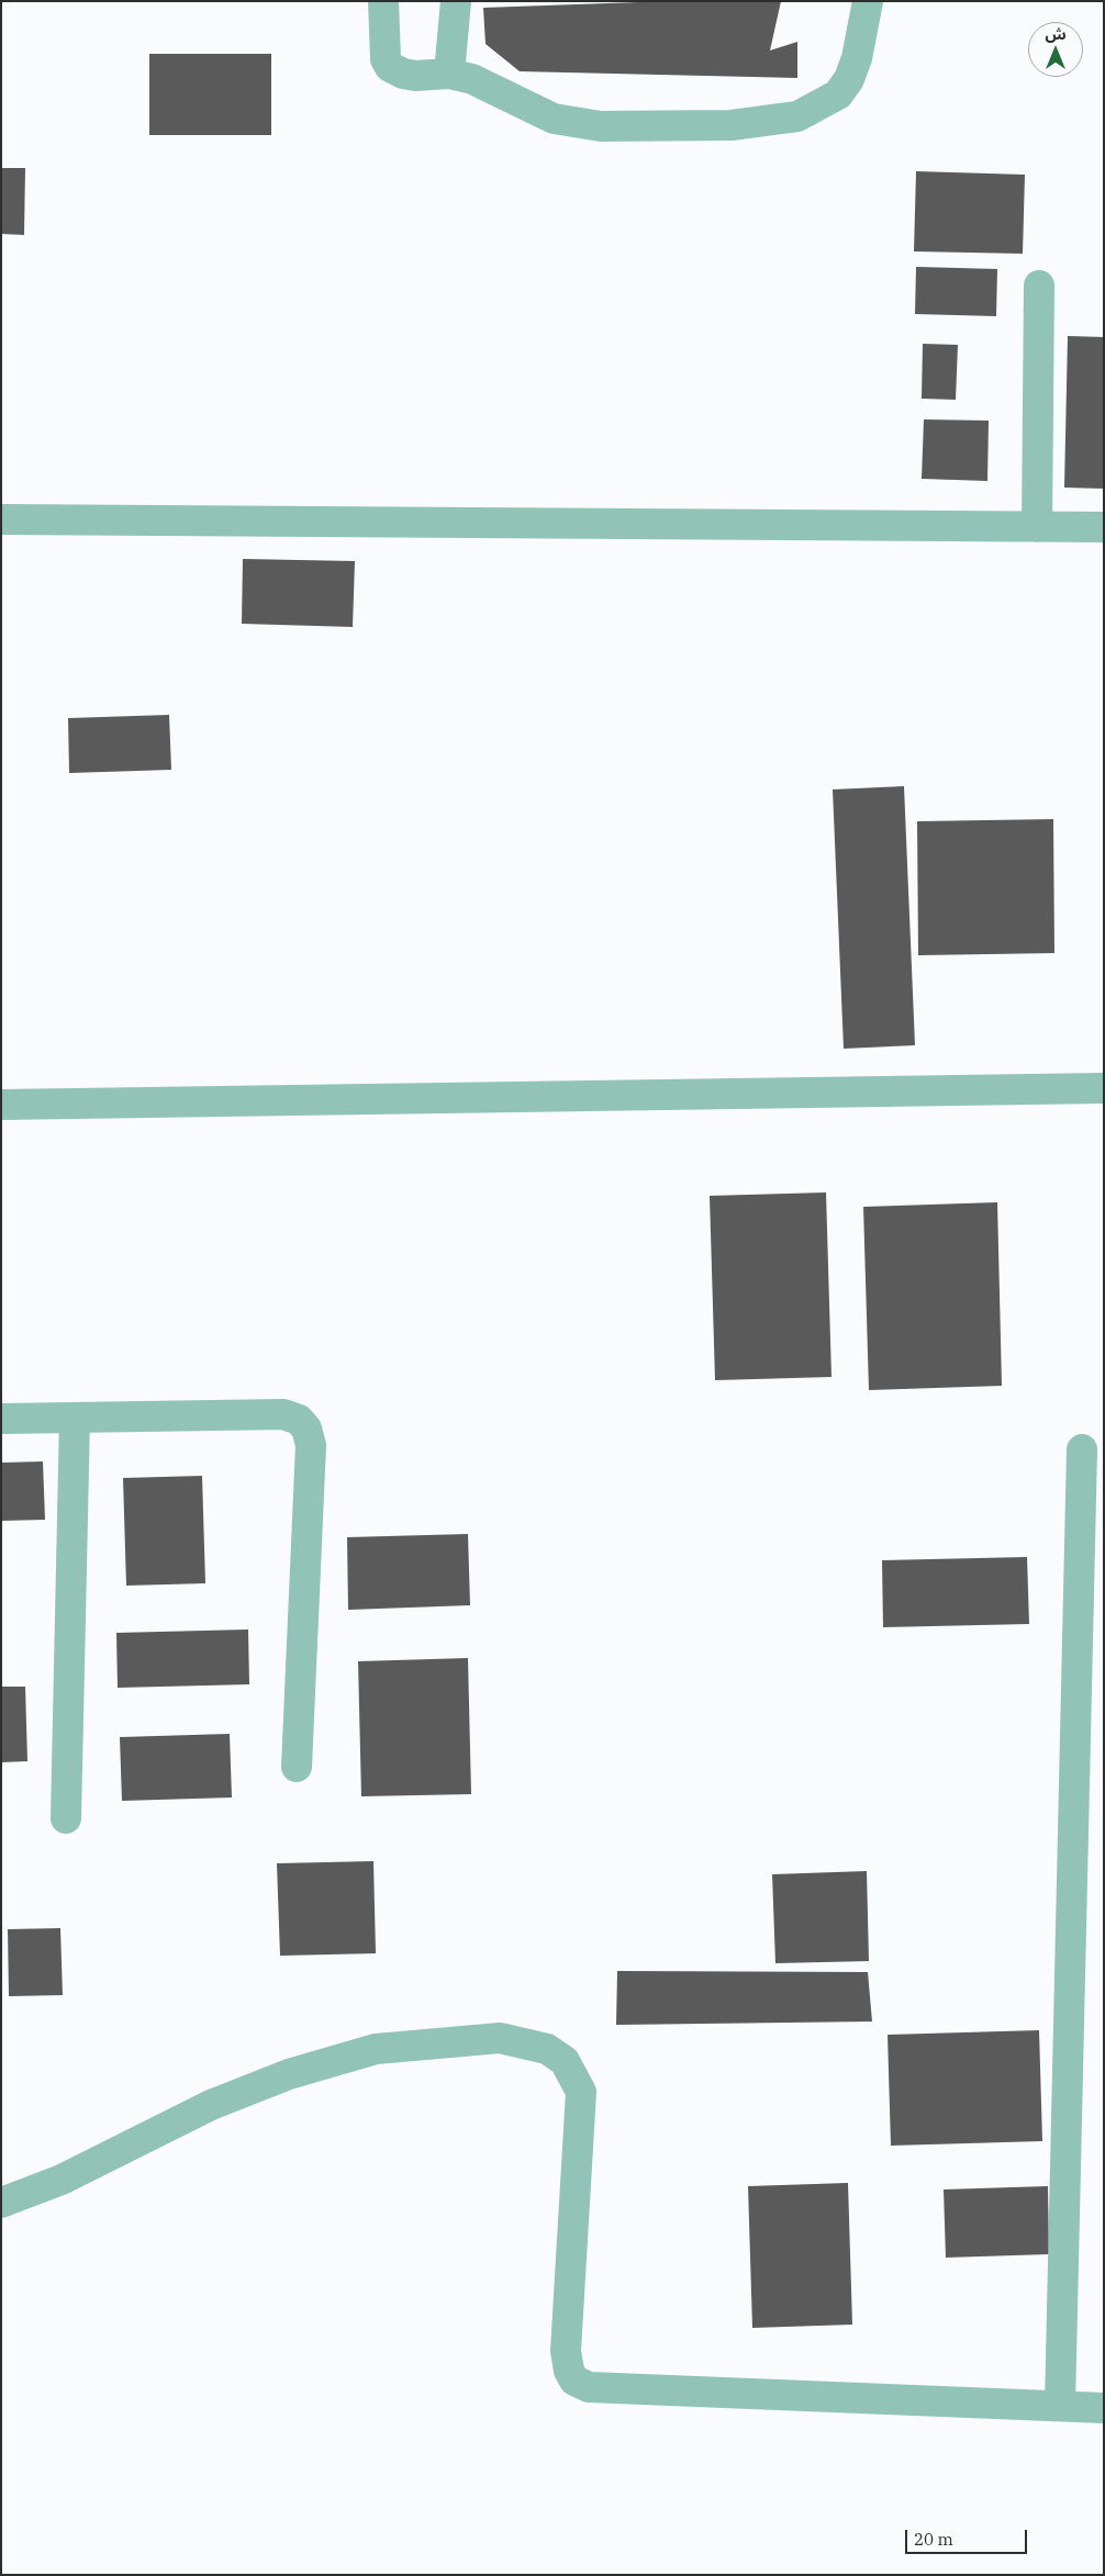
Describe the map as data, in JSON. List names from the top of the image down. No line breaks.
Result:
{"scale_bar":"20 m","north":"top"}
